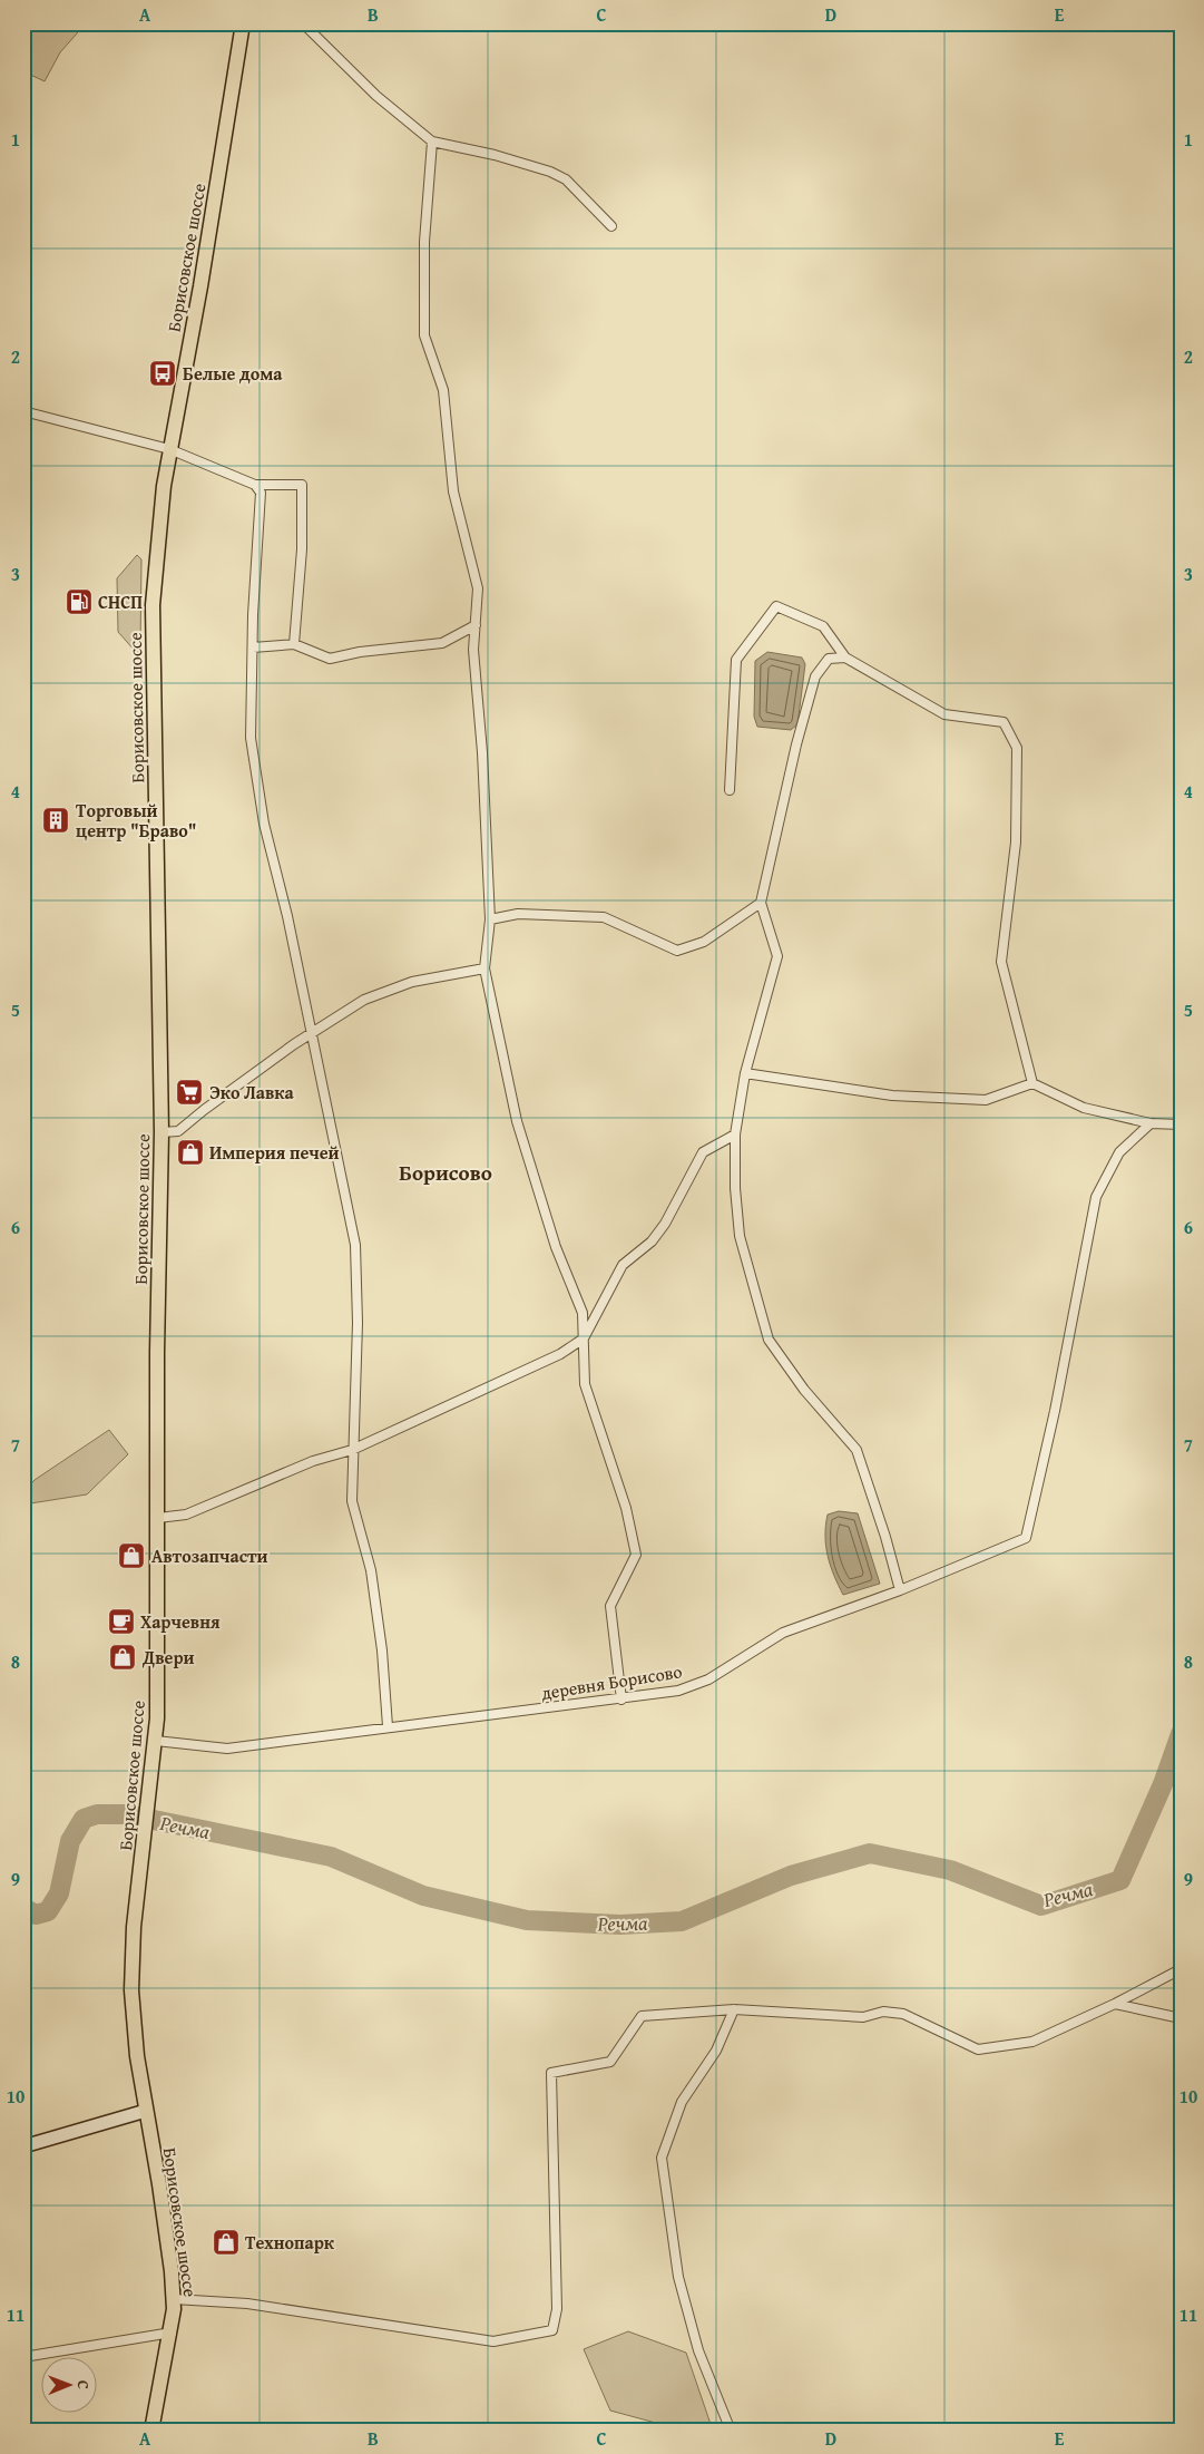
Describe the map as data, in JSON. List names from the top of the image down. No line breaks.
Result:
{"streets":{"main road":["Борисовское шоссе"],"street":["деревня Борисово"]},"crossings":[["Борисовское шоссе","деревня Борисово"]],"districts":["Борисово"],"water":["Речма"],"places":{"bus stop":["Белые дома"],"fuel station":["СНСП"],"building":["Торговый центр \"Браво\""],"supermarket":["Эко Лавка"],"shop":["Империя печей","Автозапчасти","Двери","Технопарк"],"cafe":["Харчевня"]},"north":"right","grid":{"columns":["A","B","C","D","E"],"rows":["1","2","3","4","5","6","7","8","9","10","11"]}}
